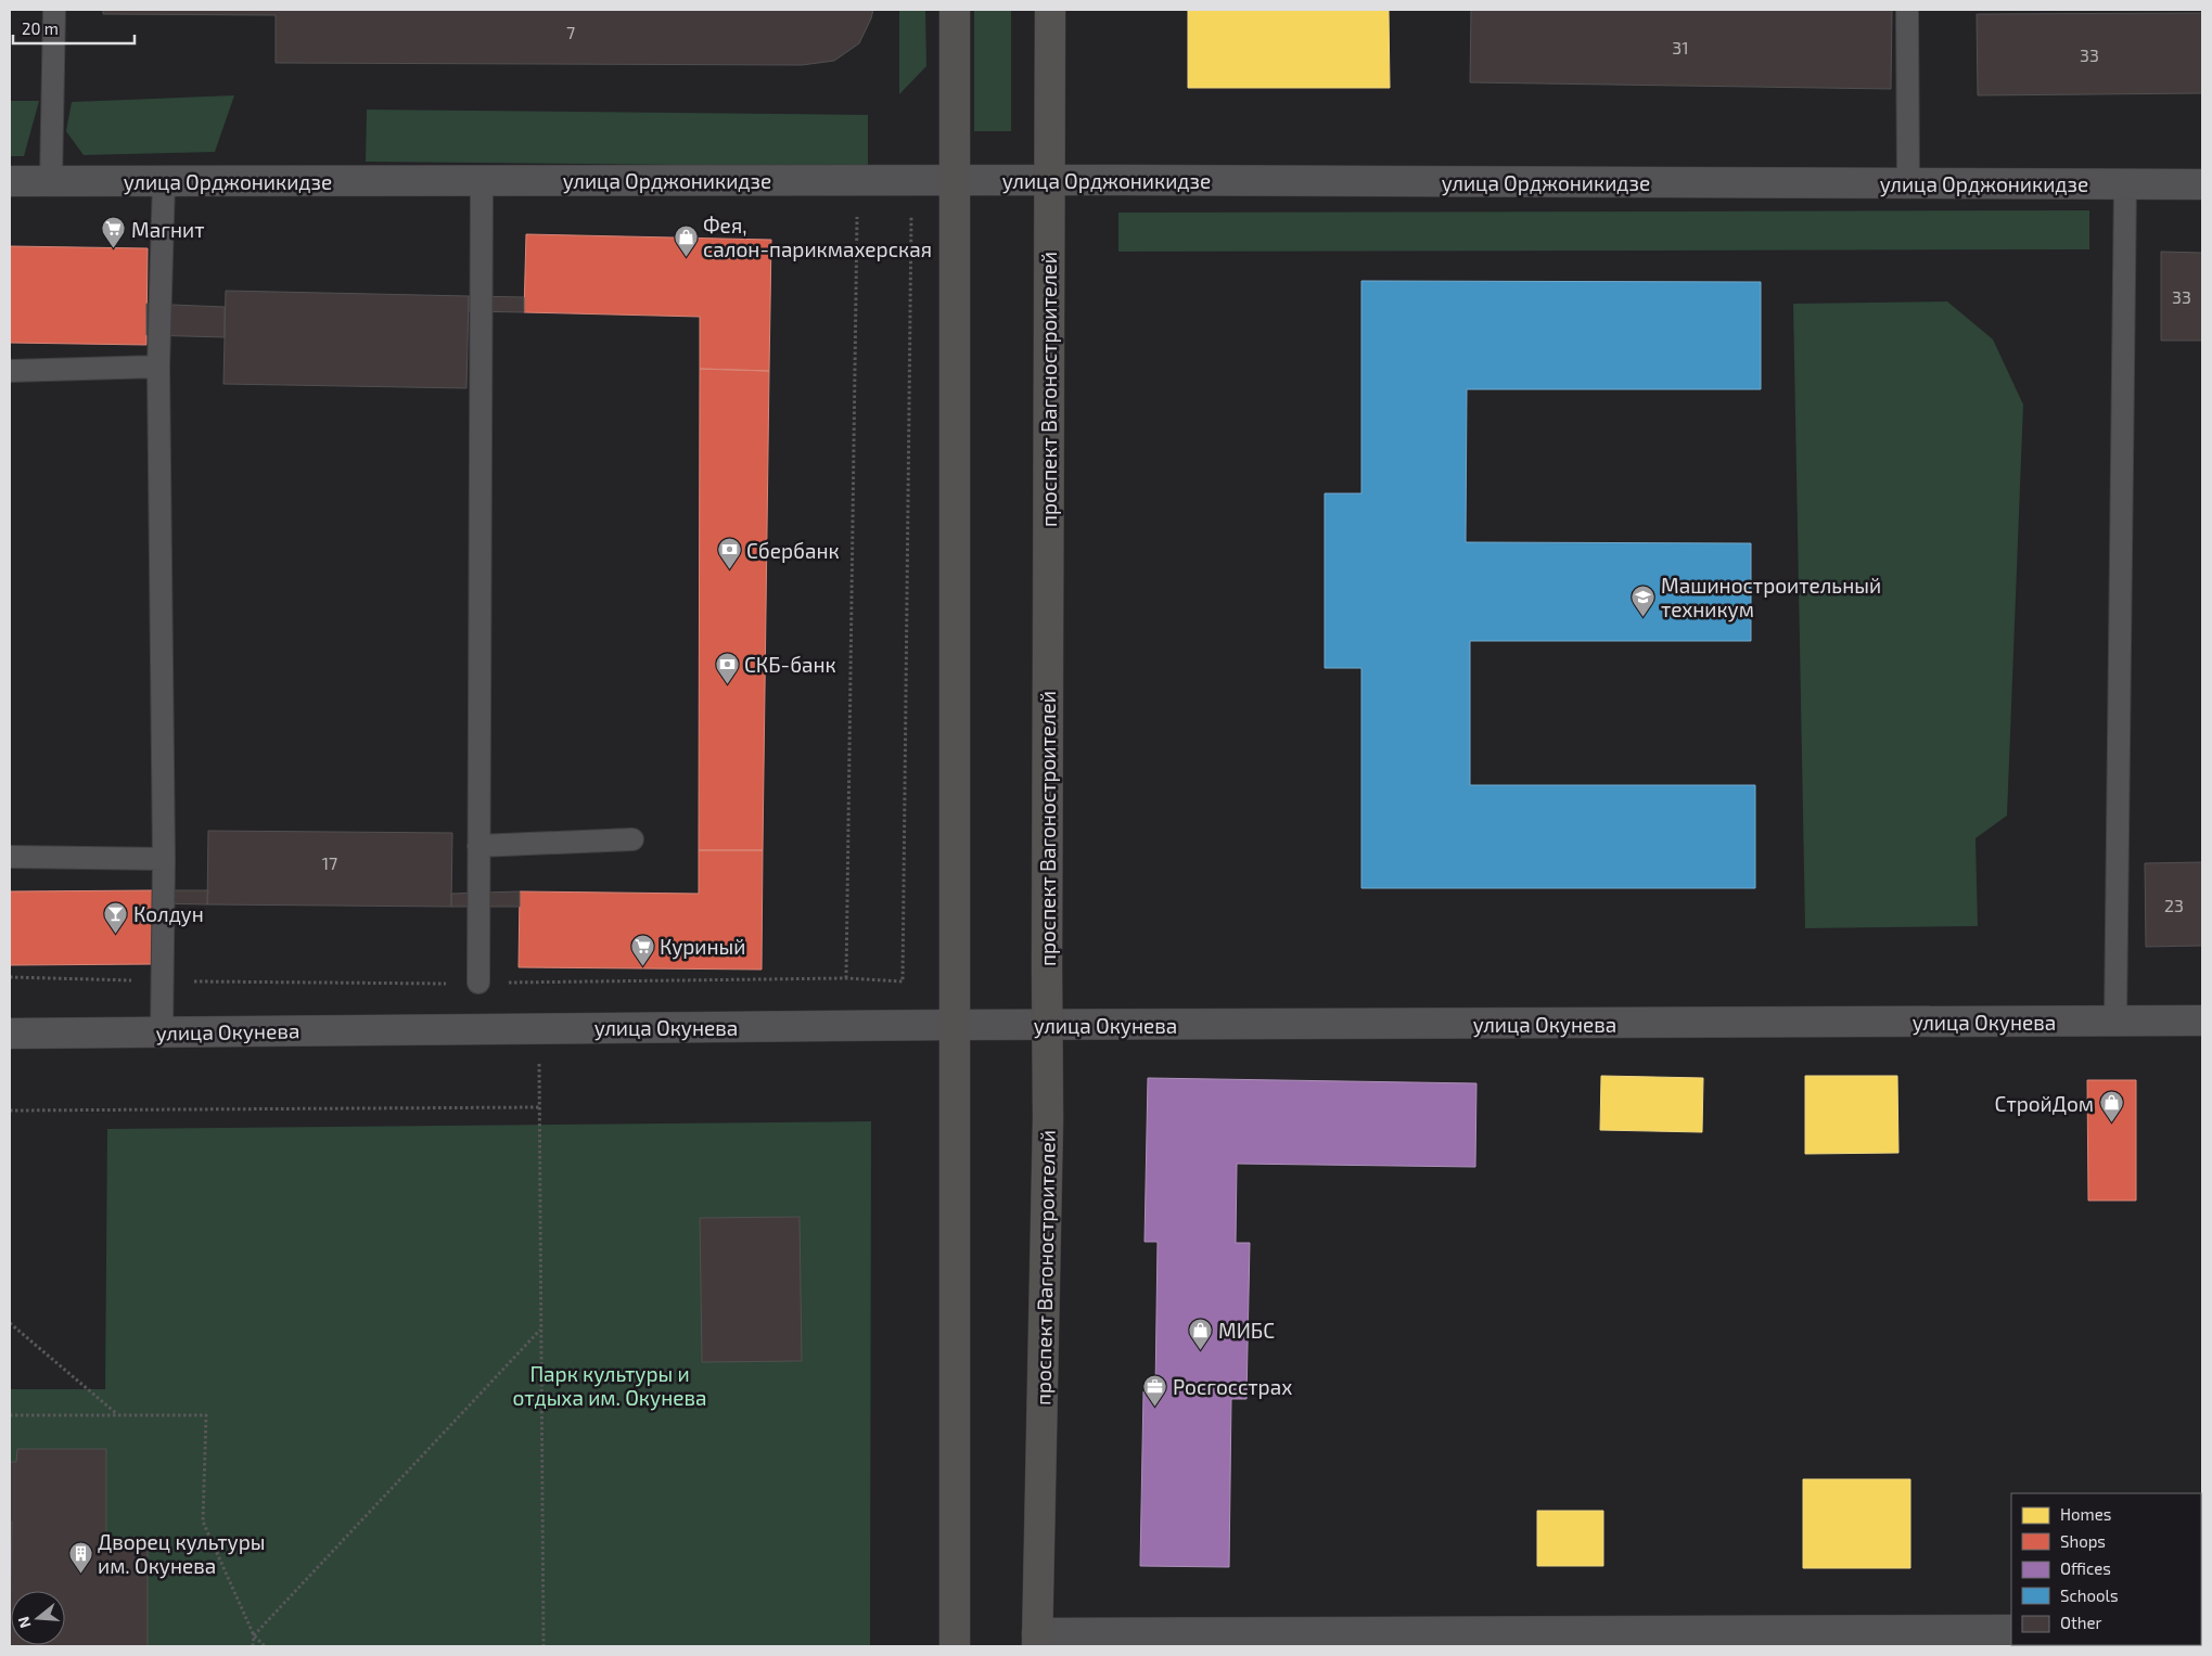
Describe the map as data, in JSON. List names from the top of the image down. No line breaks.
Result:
{"streets":{"main road":["проспект Вагоностроителей"],"street":["улица Орджоникидзе","улица Окунева"]},"crossings":[["улица Орджоникидзе","проспект Вагоностроителей"],["проспект Вагоностроителей","улица Окунева"]],"parks":["Парк культуры и отдыха им. Окунева"],"places":{"supermarket":["Магнит","Куриный"],"shop":["Фея, салон-парикмахерская","СтройДом","МИБС"],"bank":["Сбербанк","СКБ-банк"],"school or university":["Машиностроительный техникум"],"bar":["Колдун"],"office":["Росгосстрах"],"building":["Дворец культуры им. Окунева"]},"house_numbers":["7","31","33","33","17","23"],"legend":["Homes","Shops","Offices","Schools","Other"],"scale_bar":"20 m","north":"left"}
